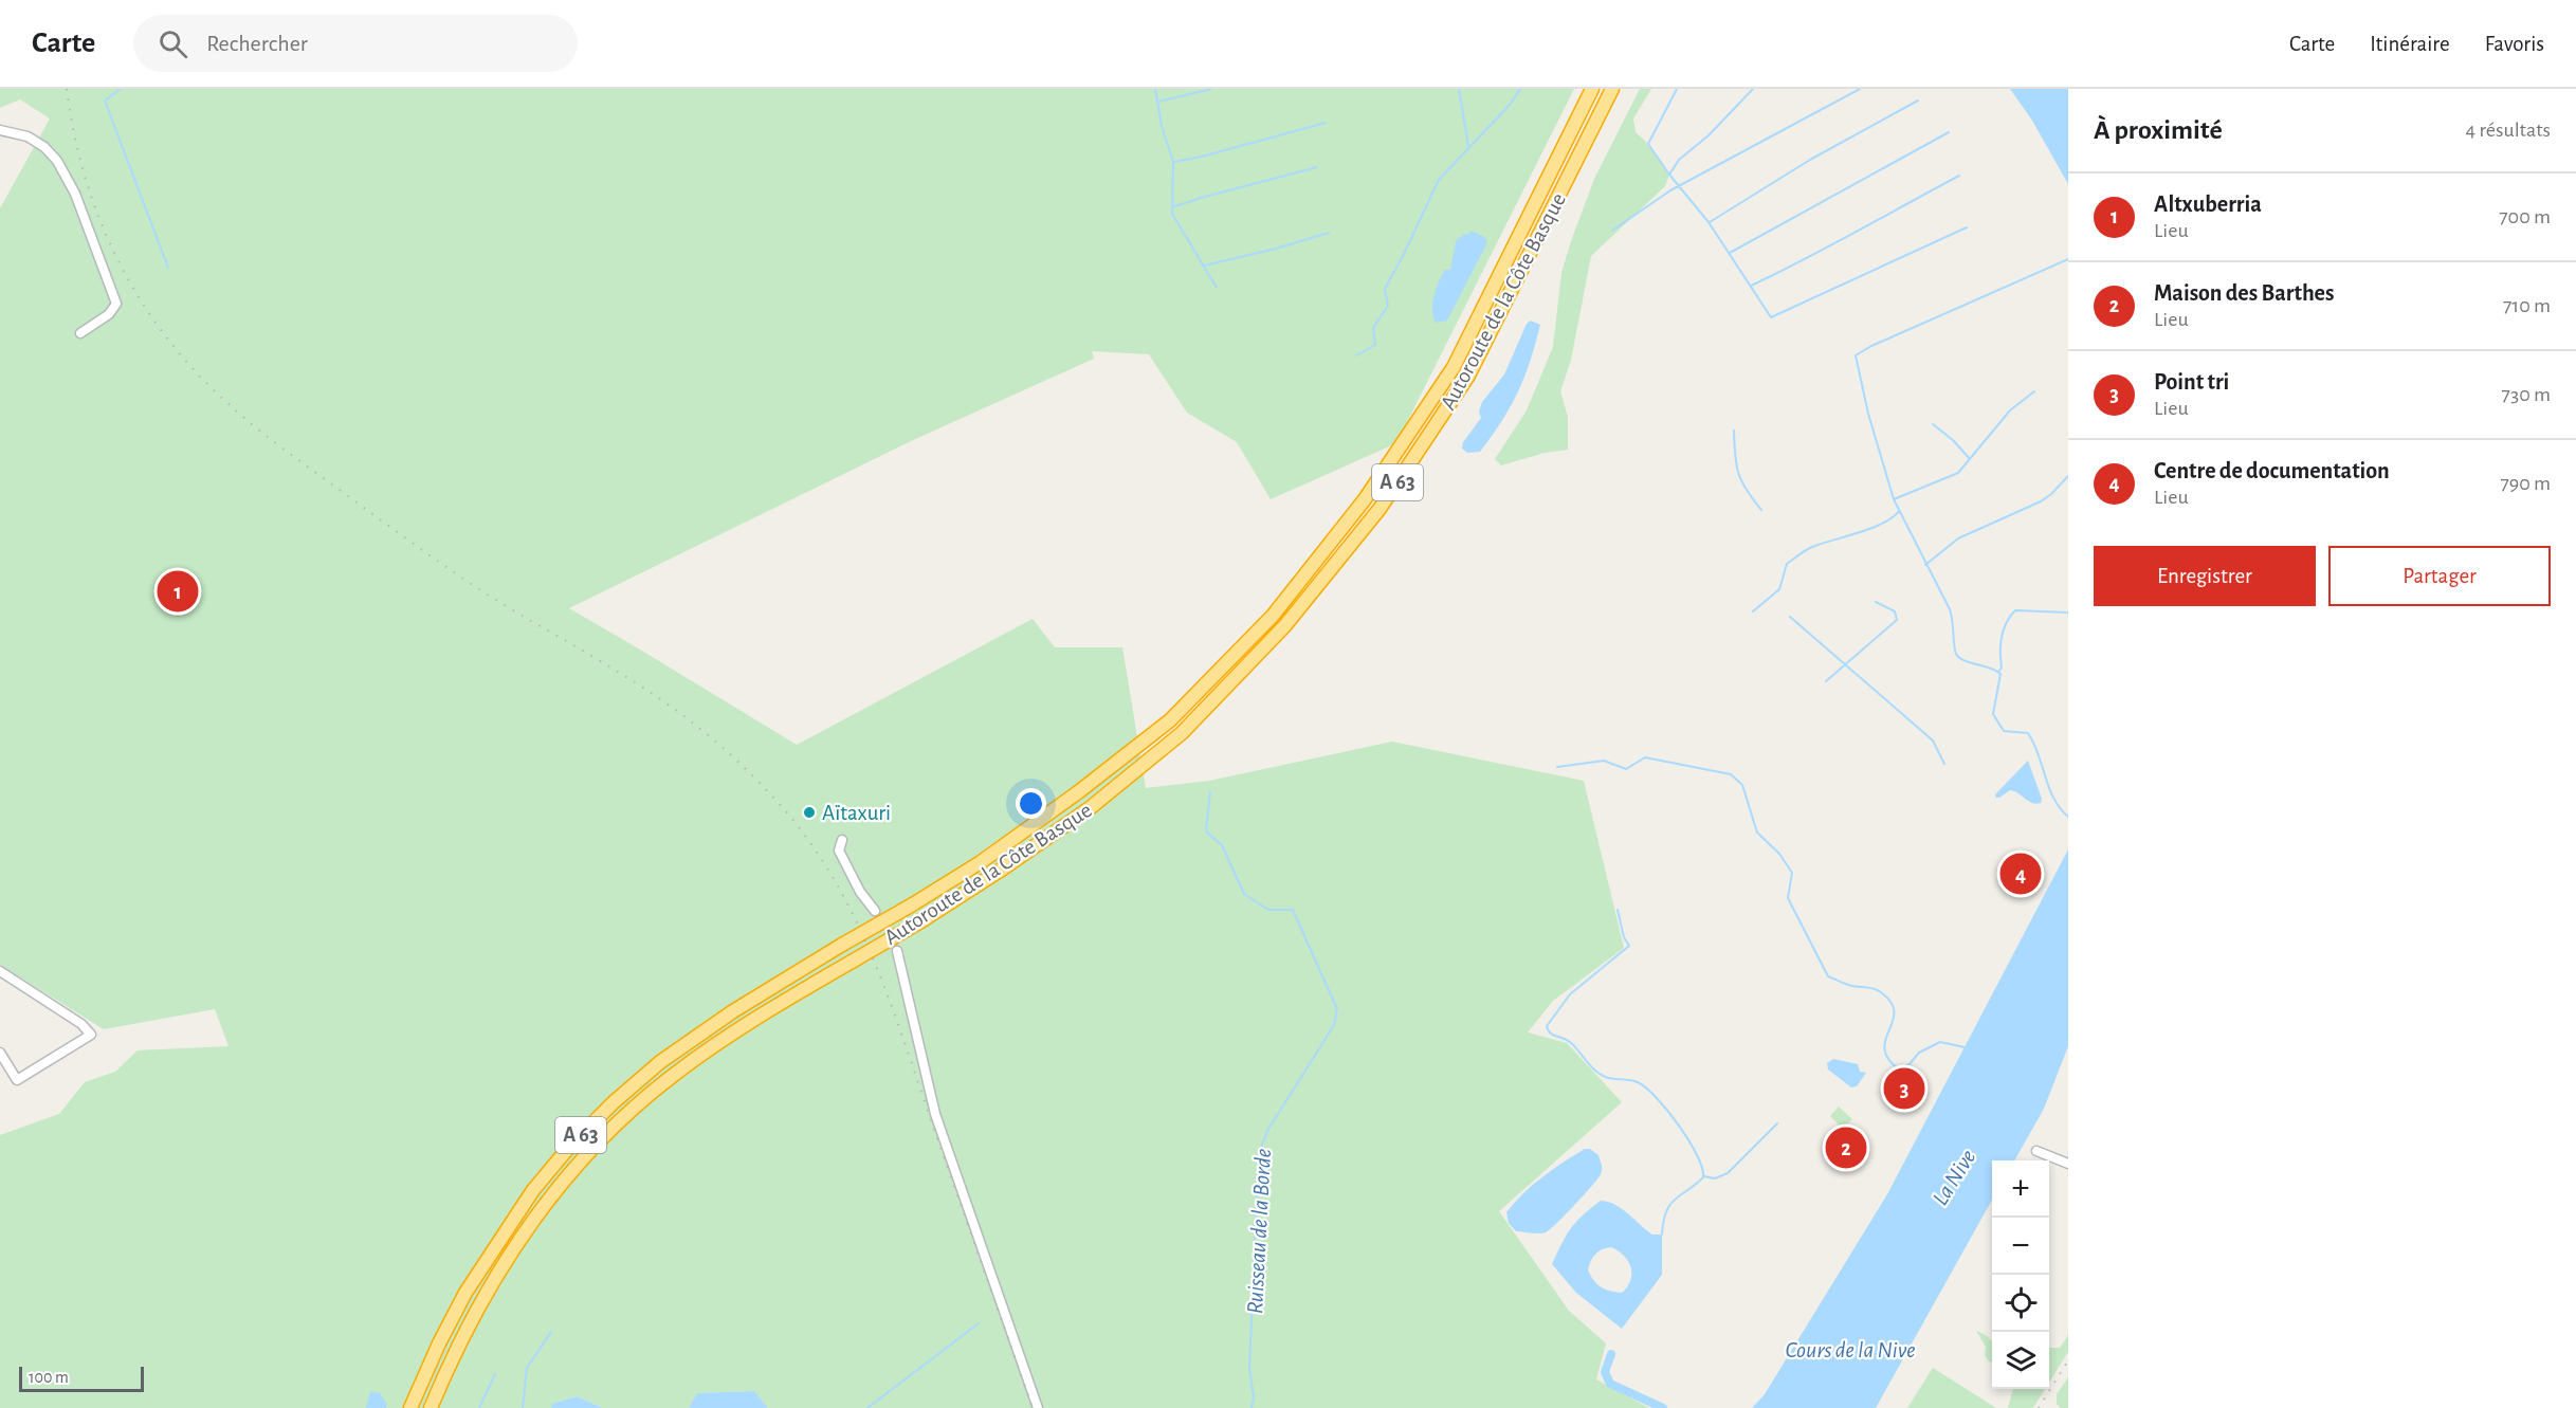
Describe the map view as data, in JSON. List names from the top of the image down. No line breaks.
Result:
{"streets":{"highway":["Autoroute de la Côte Basque","A 63"]},"water":["La Nive","Ruisseau de la Borde","Cours de la Nive"],"places":["Aïtaxuri"],"scale_bar":"100 m","page":{"header":"Carte","search":"Rechercher","nav":["Carte","Itinéraire","Favoris"],"heading":["À proximité","4 résultats"],"list":[{"mark":"1","name":"Altxuberria","note":"Lieu","value":"700 m"},{"mark":"2","name":"Maison des Barthes","note":"Lieu","value":"710 m"},{"mark":"3","name":"Point tri","note":"Lieu","value":"730 m"},{"mark":"4","name":"Centre de documentation","note":"Lieu","value":"790 m"}],"buttons":["Enregistrer","Partager"],"pins":["1","4","3","2"],"map_buttons":["+","−"],"scale":"100 m"}}
